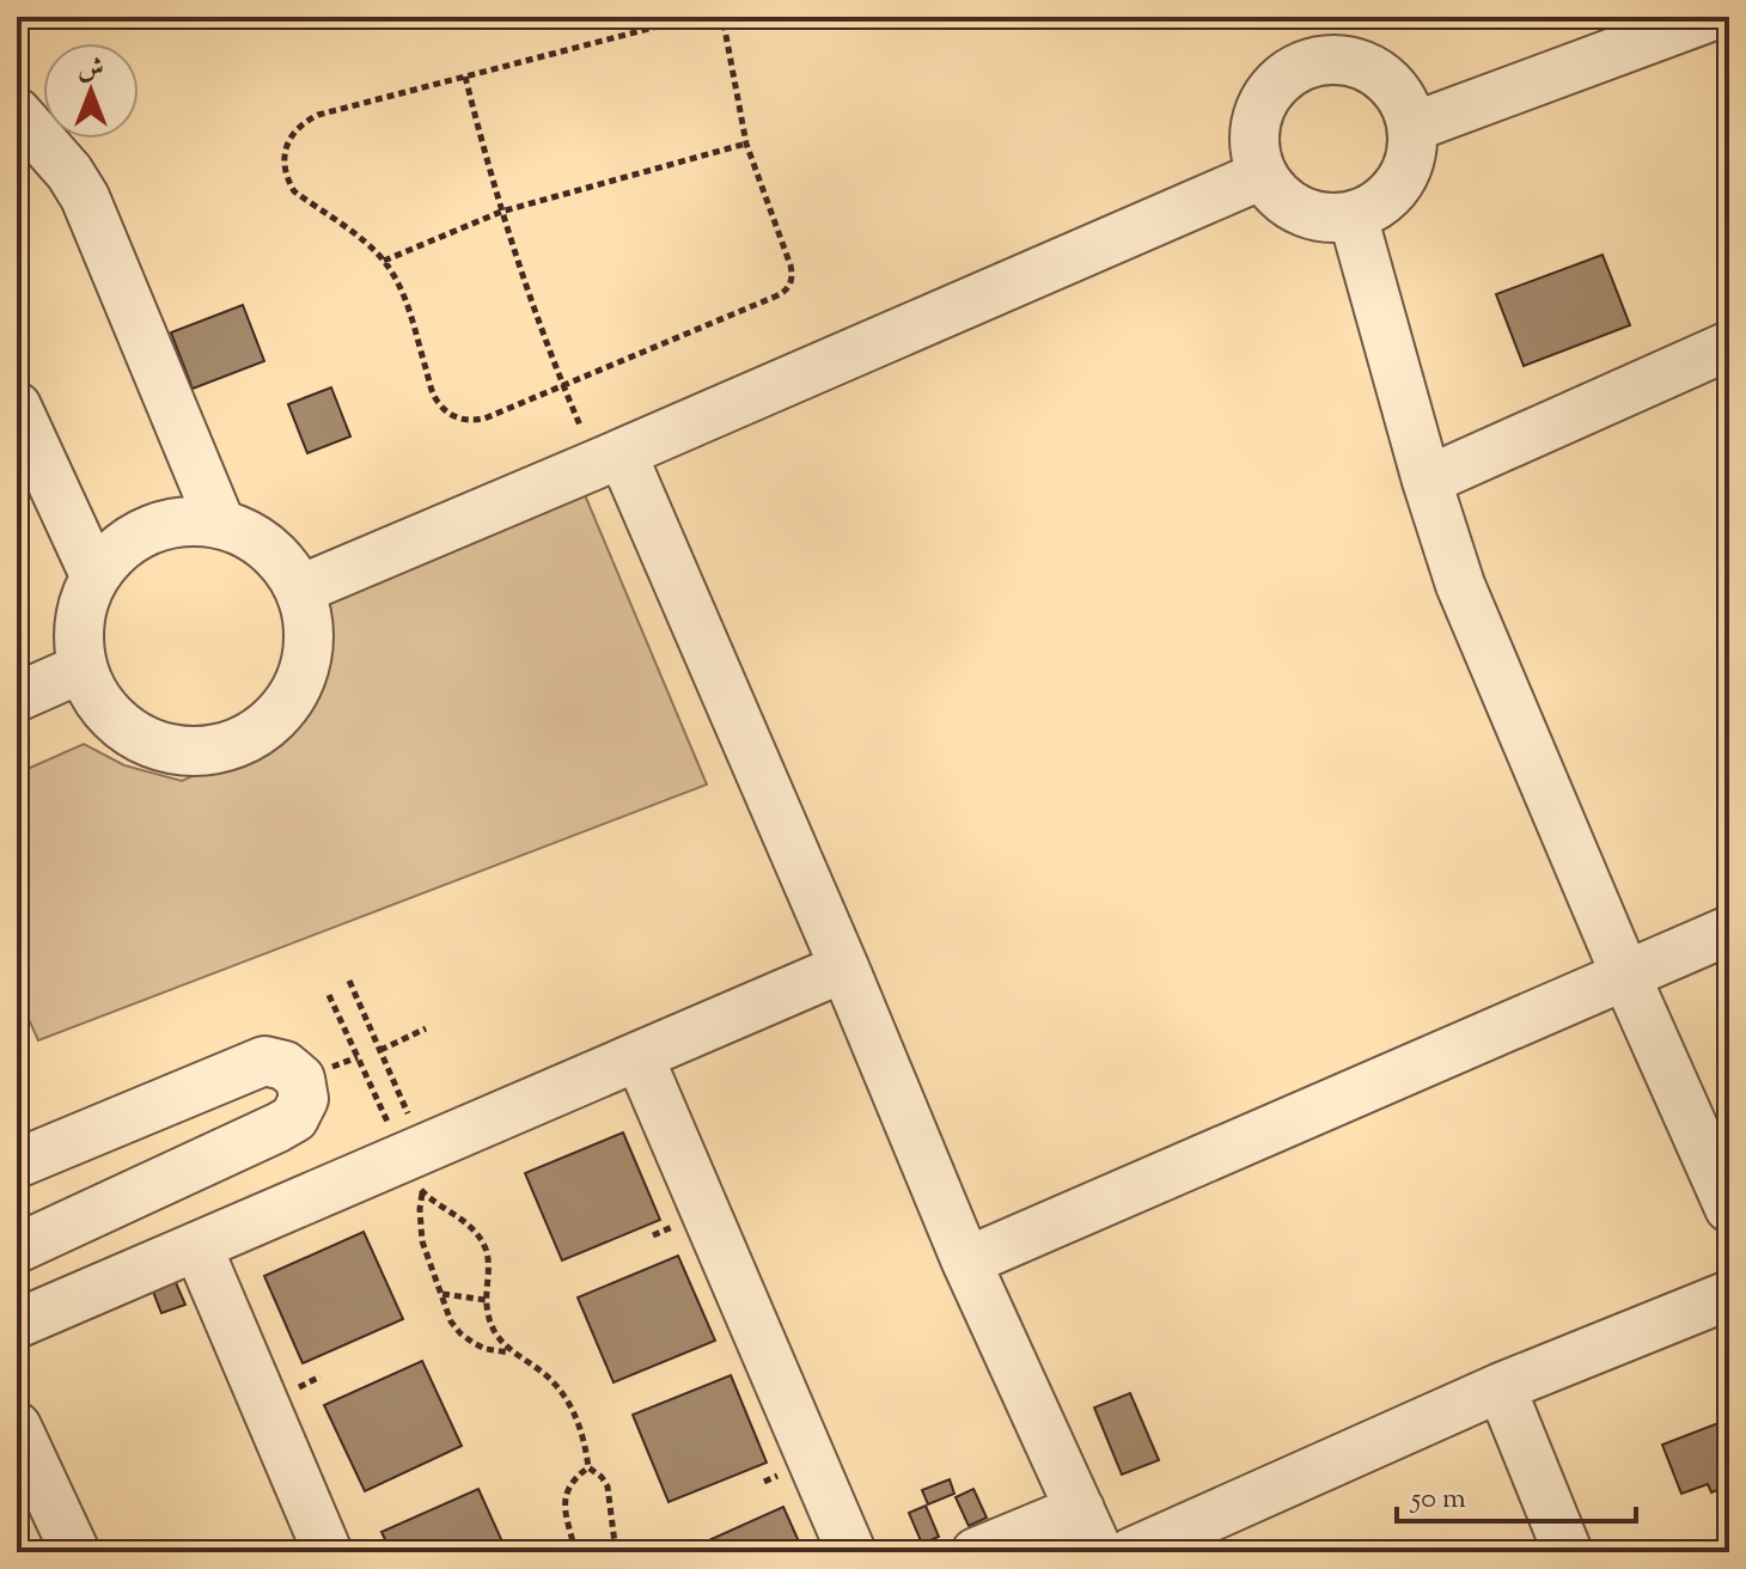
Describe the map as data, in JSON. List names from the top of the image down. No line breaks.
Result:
{"scale_bar":"50 m","north":"top"}
